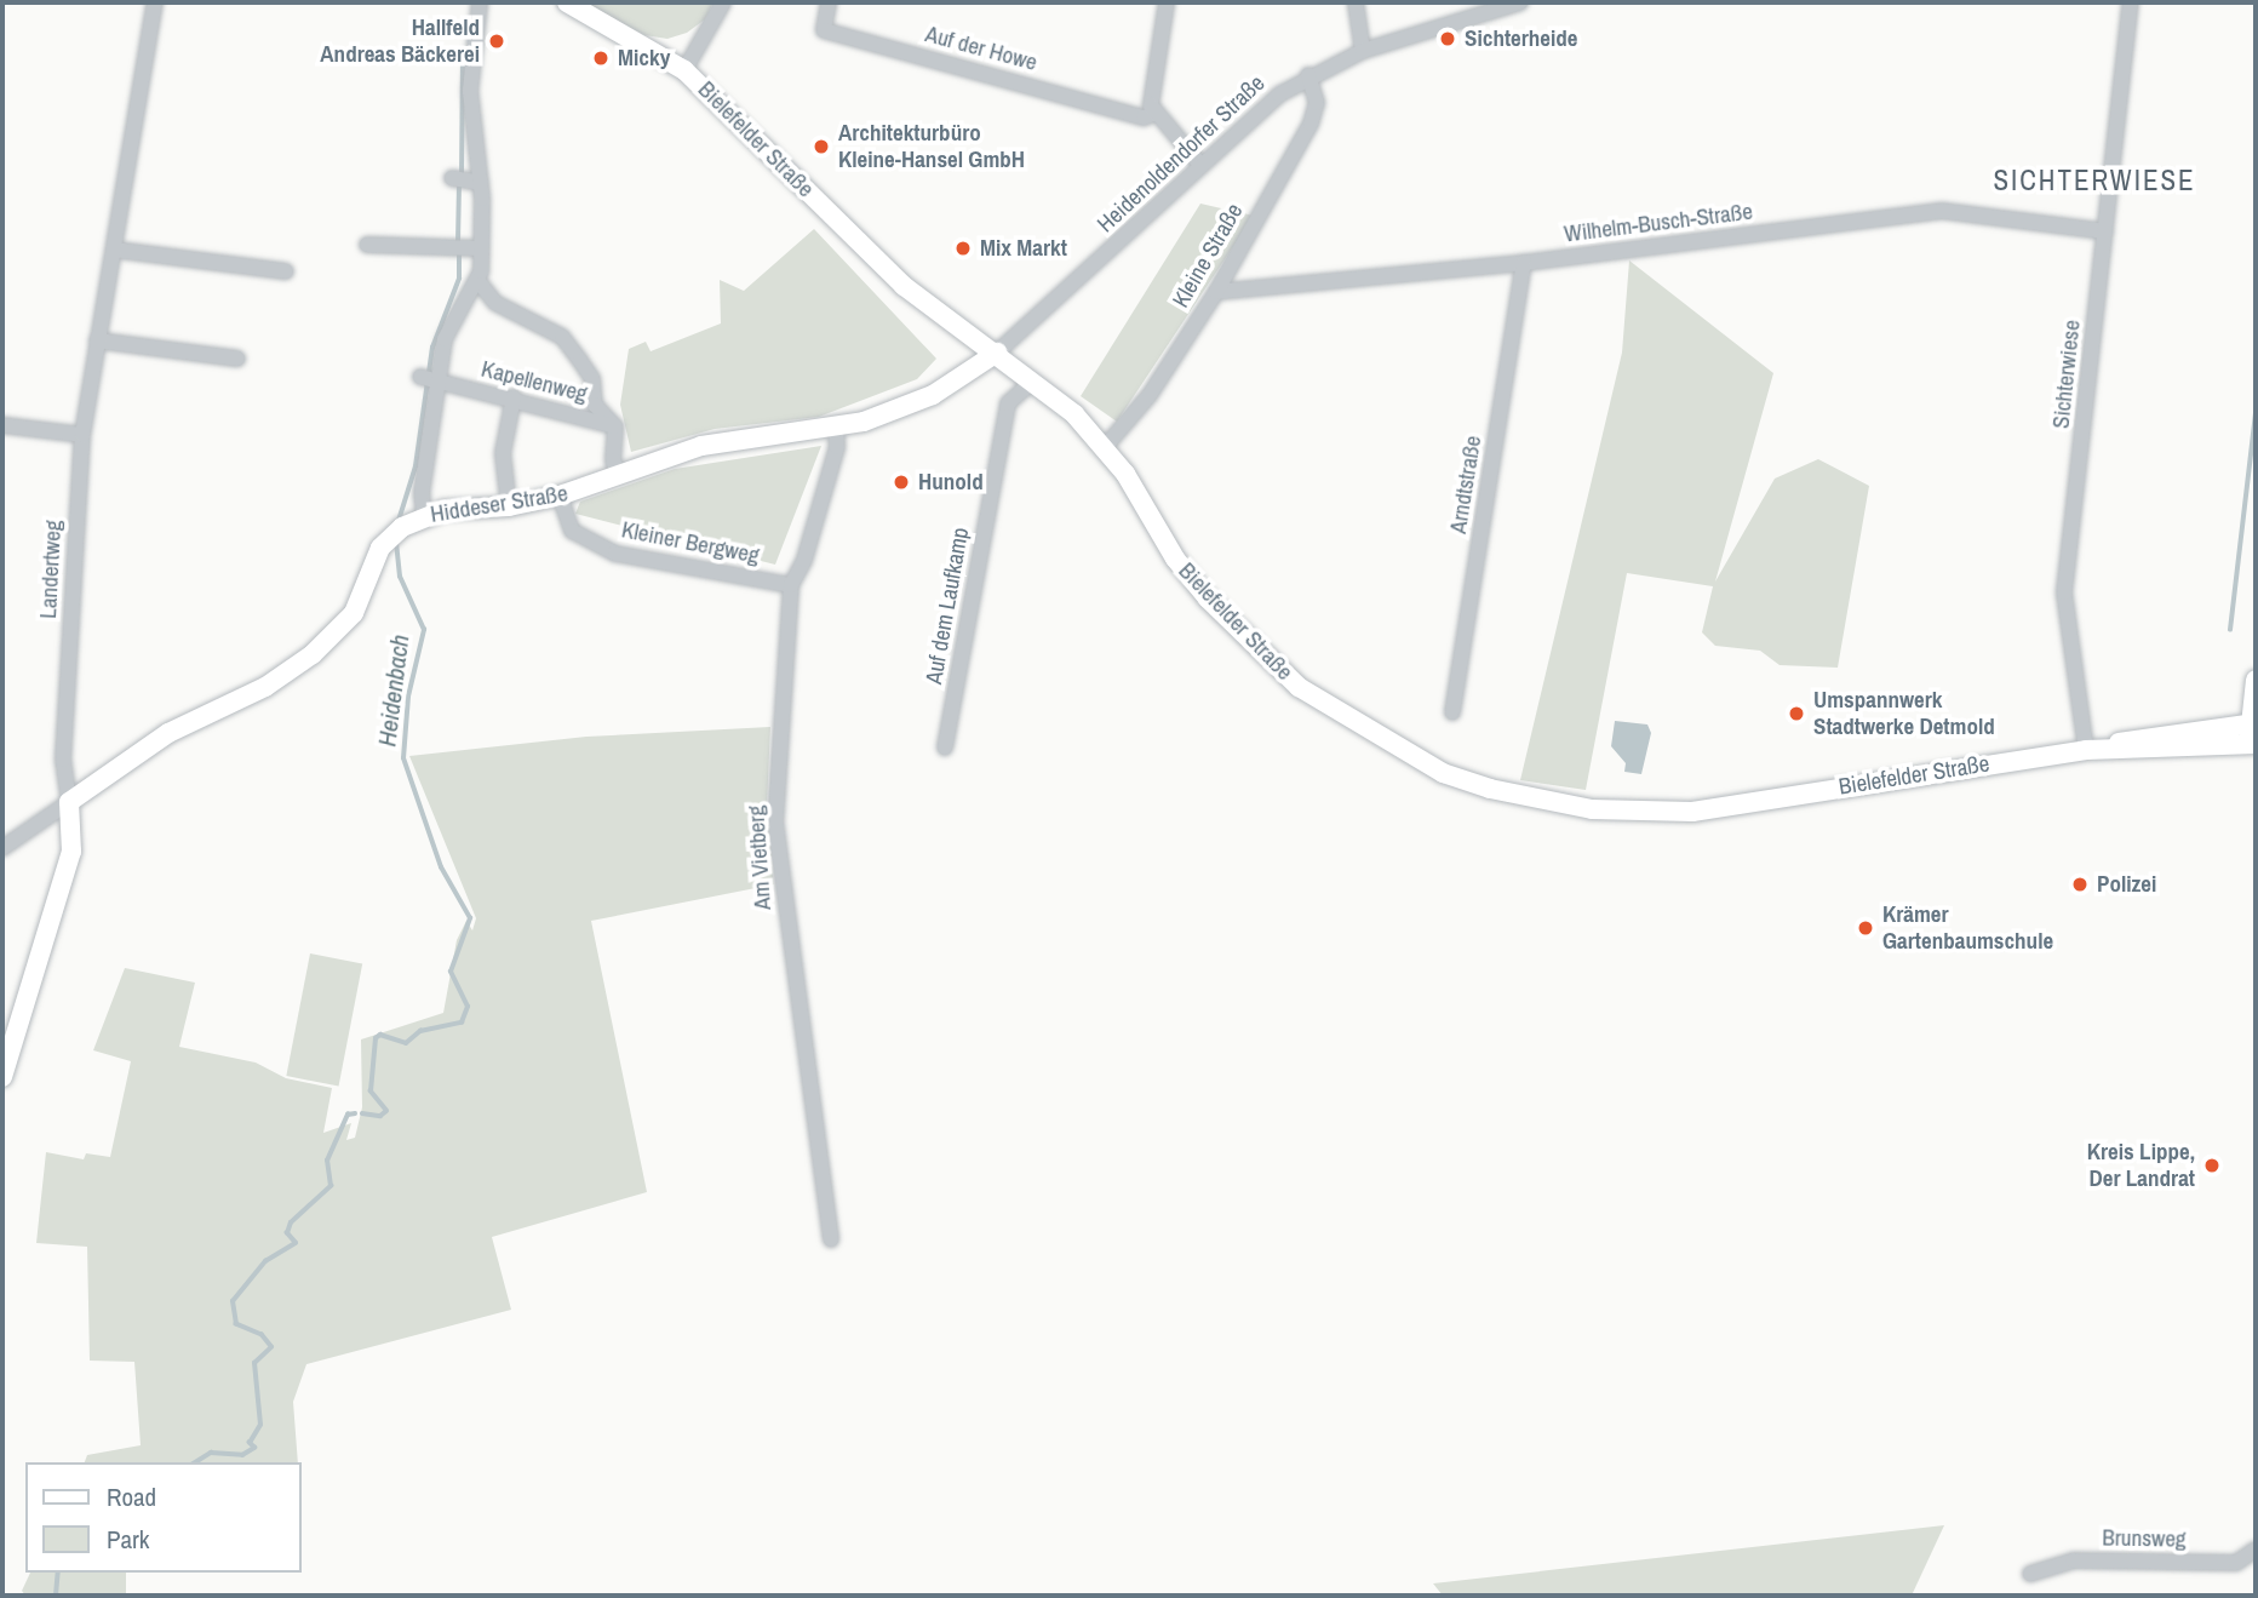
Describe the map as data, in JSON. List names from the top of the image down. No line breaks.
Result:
{"streets":{"main road":["Bielefelder Straße","Hiddeser Straße"],"street":["Auf der Howe","Heidenoldendorfer Straße","Wilhelm-Busch-Straße","Kleine Straße","Sichterwiese","Kapellenweg","Arndtstraße","Kleiner Bergweg","Landertweg","Auf dem Laufkamp","Am Vietberg","Brunsweg"]},"crossings":[["Bielefelder Straße","Heidenoldendorfer Straße"],["Bielefelder Straße","Kleine Straße"],["Bielefelder Straße","Sichterwiese"],["Bielefelder Straße","Hiddeser Straße"],["Bielefelder Straße","Auf dem Laufkamp"],["Heidenoldendorfer Straße","Kleine Straße"],["Heidenoldendorfer Straße","Hiddeser Straße"],["Wilhelm-Busch-Straße","Kleine Straße"],["Wilhelm-Busch-Straße","Sichterwiese"],["Wilhelm-Busch-Straße","Arndtstraße"],["Hiddeser Straße","Kleiner Bergweg"],["Hiddeser Straße","Landertweg"],["Hiddeser Straße","Am Vietberg"],["Kleiner Bergweg","Am Vietberg"]],"districts":["SICHTERWIESE"],"water":["Heidenbach"],"places":["Sichterheide","Hallfeld Andreas Bäckerei","Micky","Architekturbüro Kleine-Hansel GmbH","Mix Markt","Hunold","Umspannwerk Stadtwerke Detmold","Polizei","Krämer Gartenbaumschule","Kreis Lippe, Der Landrat"],"legend":["Road","Park"]}
